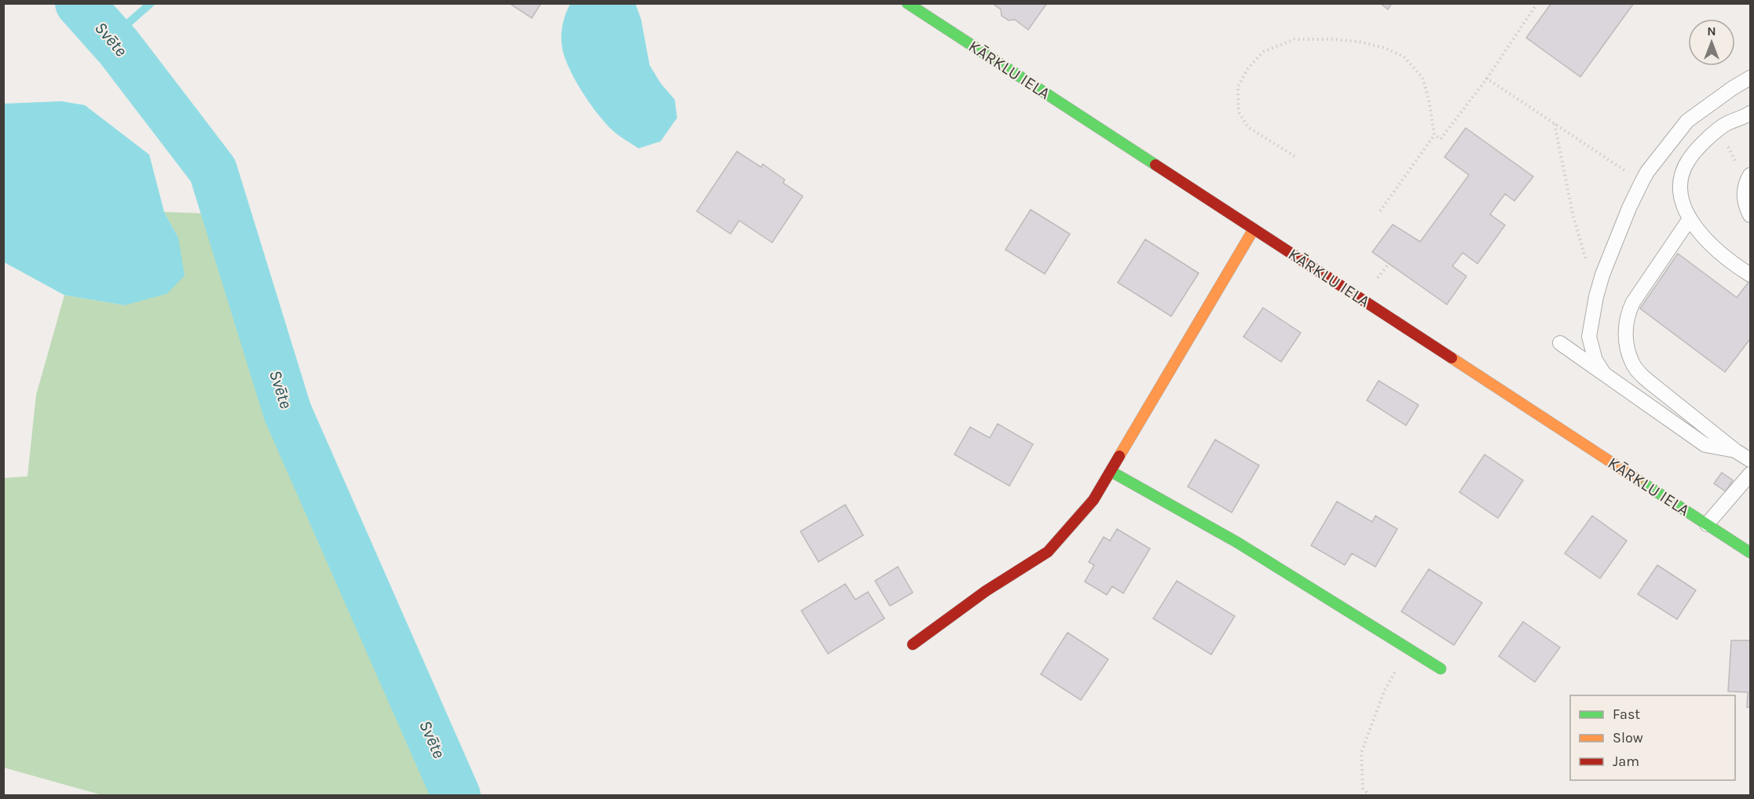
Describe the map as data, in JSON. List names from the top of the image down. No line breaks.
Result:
{"streets":{"street":["KĀRKLU IELA"]},"water":["Svēte"],"legend":["Fast","Slow","Jam"],"north":"top"}
